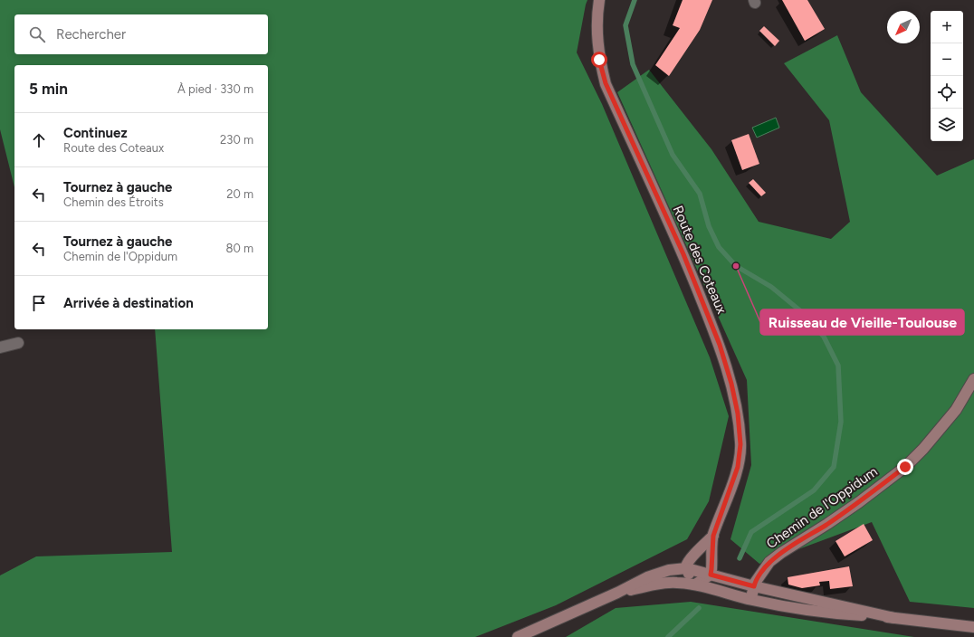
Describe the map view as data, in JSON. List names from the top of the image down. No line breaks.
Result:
{"streets":{"street":["Route des Coteaux","Chemin de l'Oppidum"]},"places":["Ruisseau de Vieille-Toulouse"],"north":"bottom left","page":{"map_buttons":["+","−"],"search":"Rechercher","heading":["5 min","À pied · 330 m"],"list":[["Continuez","Route des Coteaux","230 m"],["Tournez à gauche","Chemin des Étroits","20 m"],["Tournez à gauche","Chemin de l'Oppidum","80 m"],"Arrivée à destination"]}}
